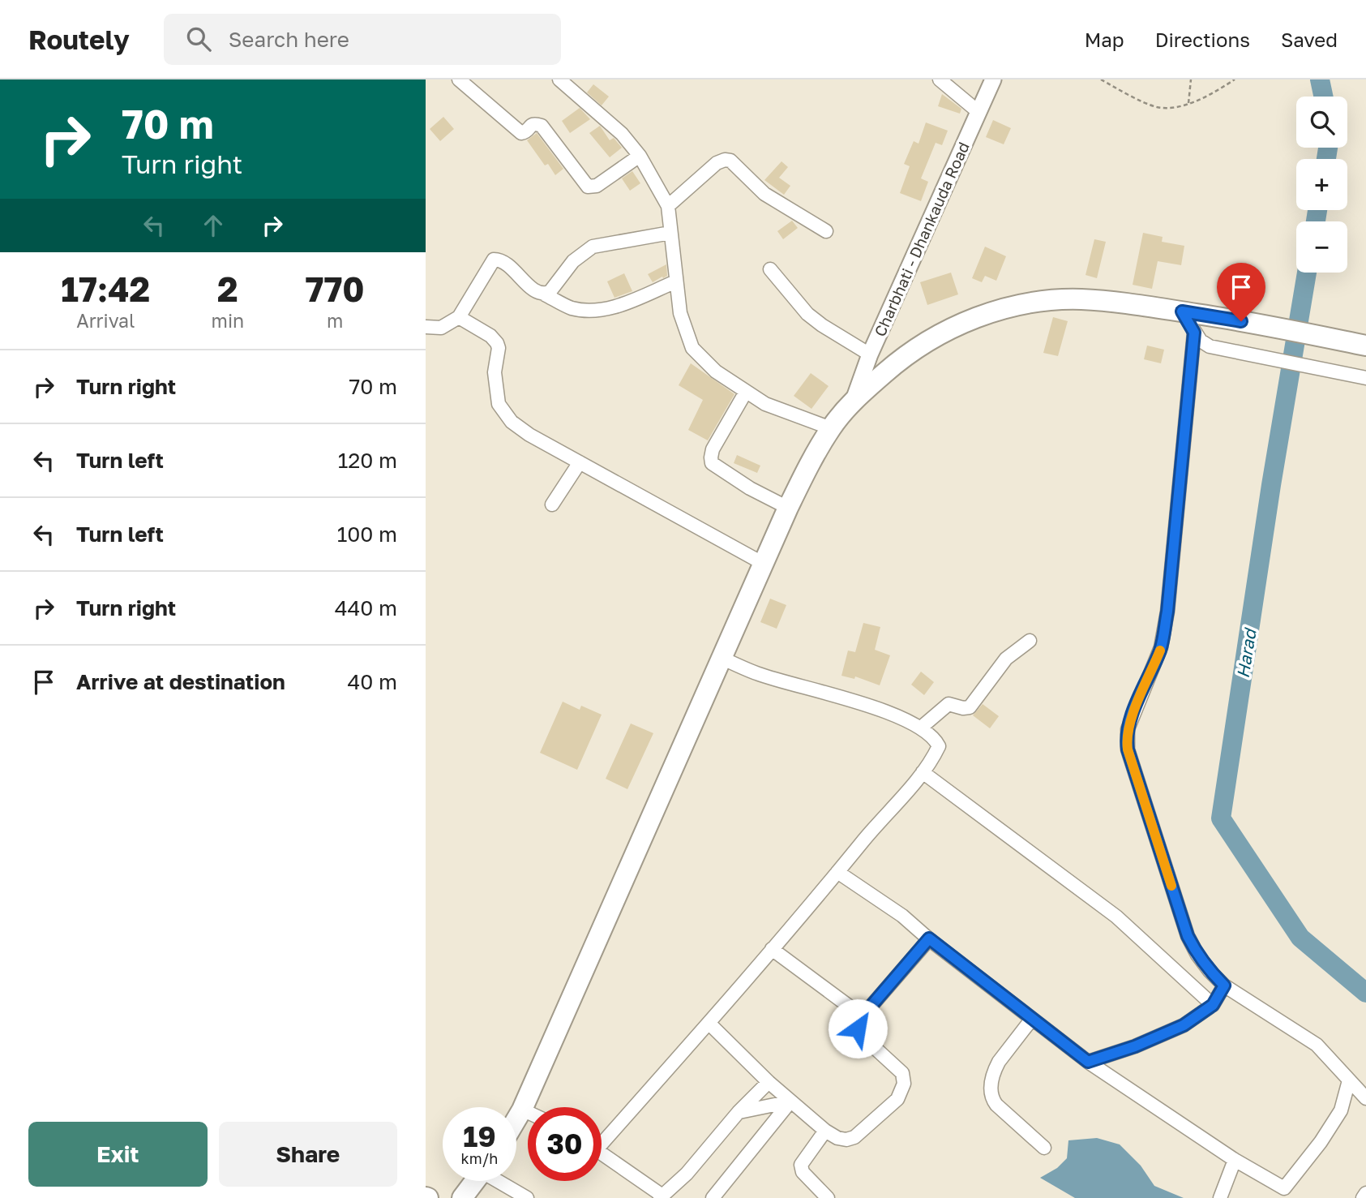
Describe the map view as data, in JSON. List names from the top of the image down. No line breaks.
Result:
{"streets":{"street":["Charbhati - Dhankauda Road"]},"water":["Harad"],"page":{"header":"Routely","search":"Search here","nav":["Map","Directions","Saved"],"turn":["70 m","Turn right"],"map_buttons":["+","−"],"eta":["17:42","Arrival","2","min","770","m"],"list":[{"name":"Turn right","value":"70 m"},{"name":"Turn left","value":"120 m"},{"name":"Turn left","value":"100 m"},{"name":"Turn right","value":"440 m"},{"name":"Arrive at destination","value":"40 m"}],"speed":"19 km/h","limit":"30","buttons":["Exit","Share"]}}
